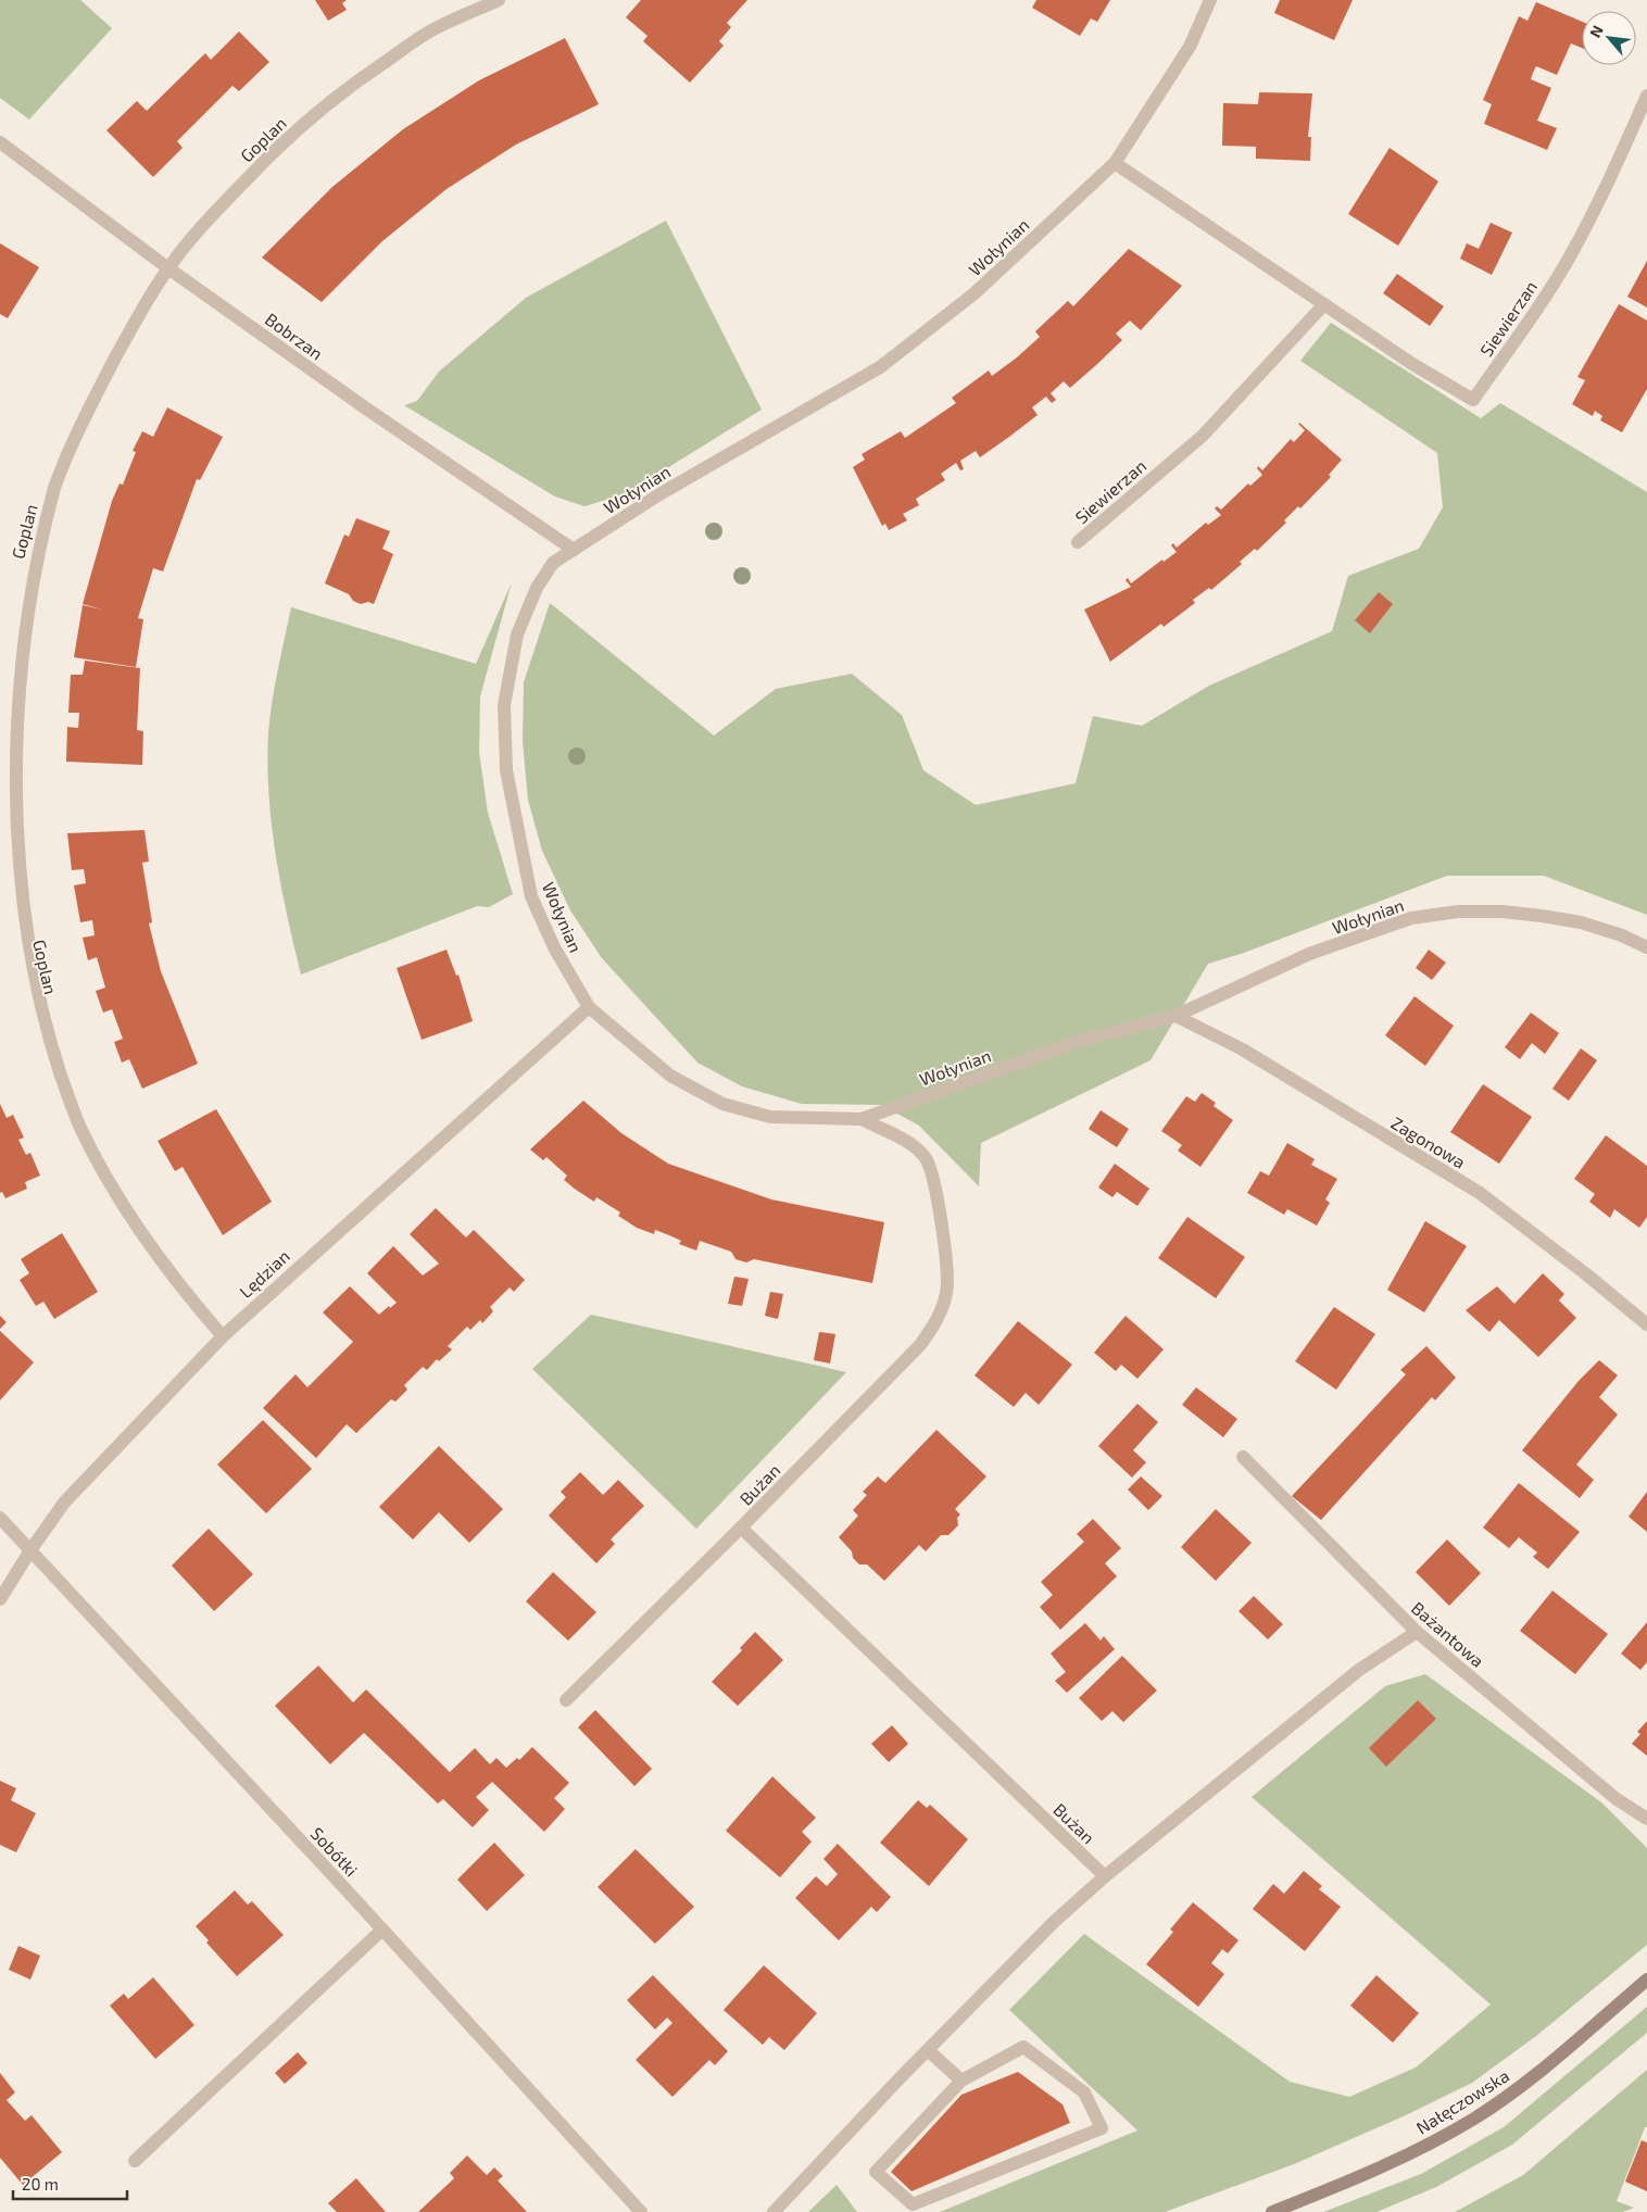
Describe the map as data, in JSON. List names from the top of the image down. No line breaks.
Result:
{"streets":{"main road":["Nałęczowska"],"street":["Goplan","Wołynian","Siewierzan","Bobrzan","Zagonowa","Lędzian","Bużan","Bażantowa","Sobótki"]},"crossings":[["Goplan","Bobrzan"],["Goplan","Lędzian"],["Wołynian","Siewierzan"],["Wołynian","Bobrzan"],["Wołynian","Zagonowa"],["Wołynian","Lędzian"],["Wołynian","Bużan"],["Lędzian","Sobótki"]],"scale_bar":"20 m","north":"top left"}
